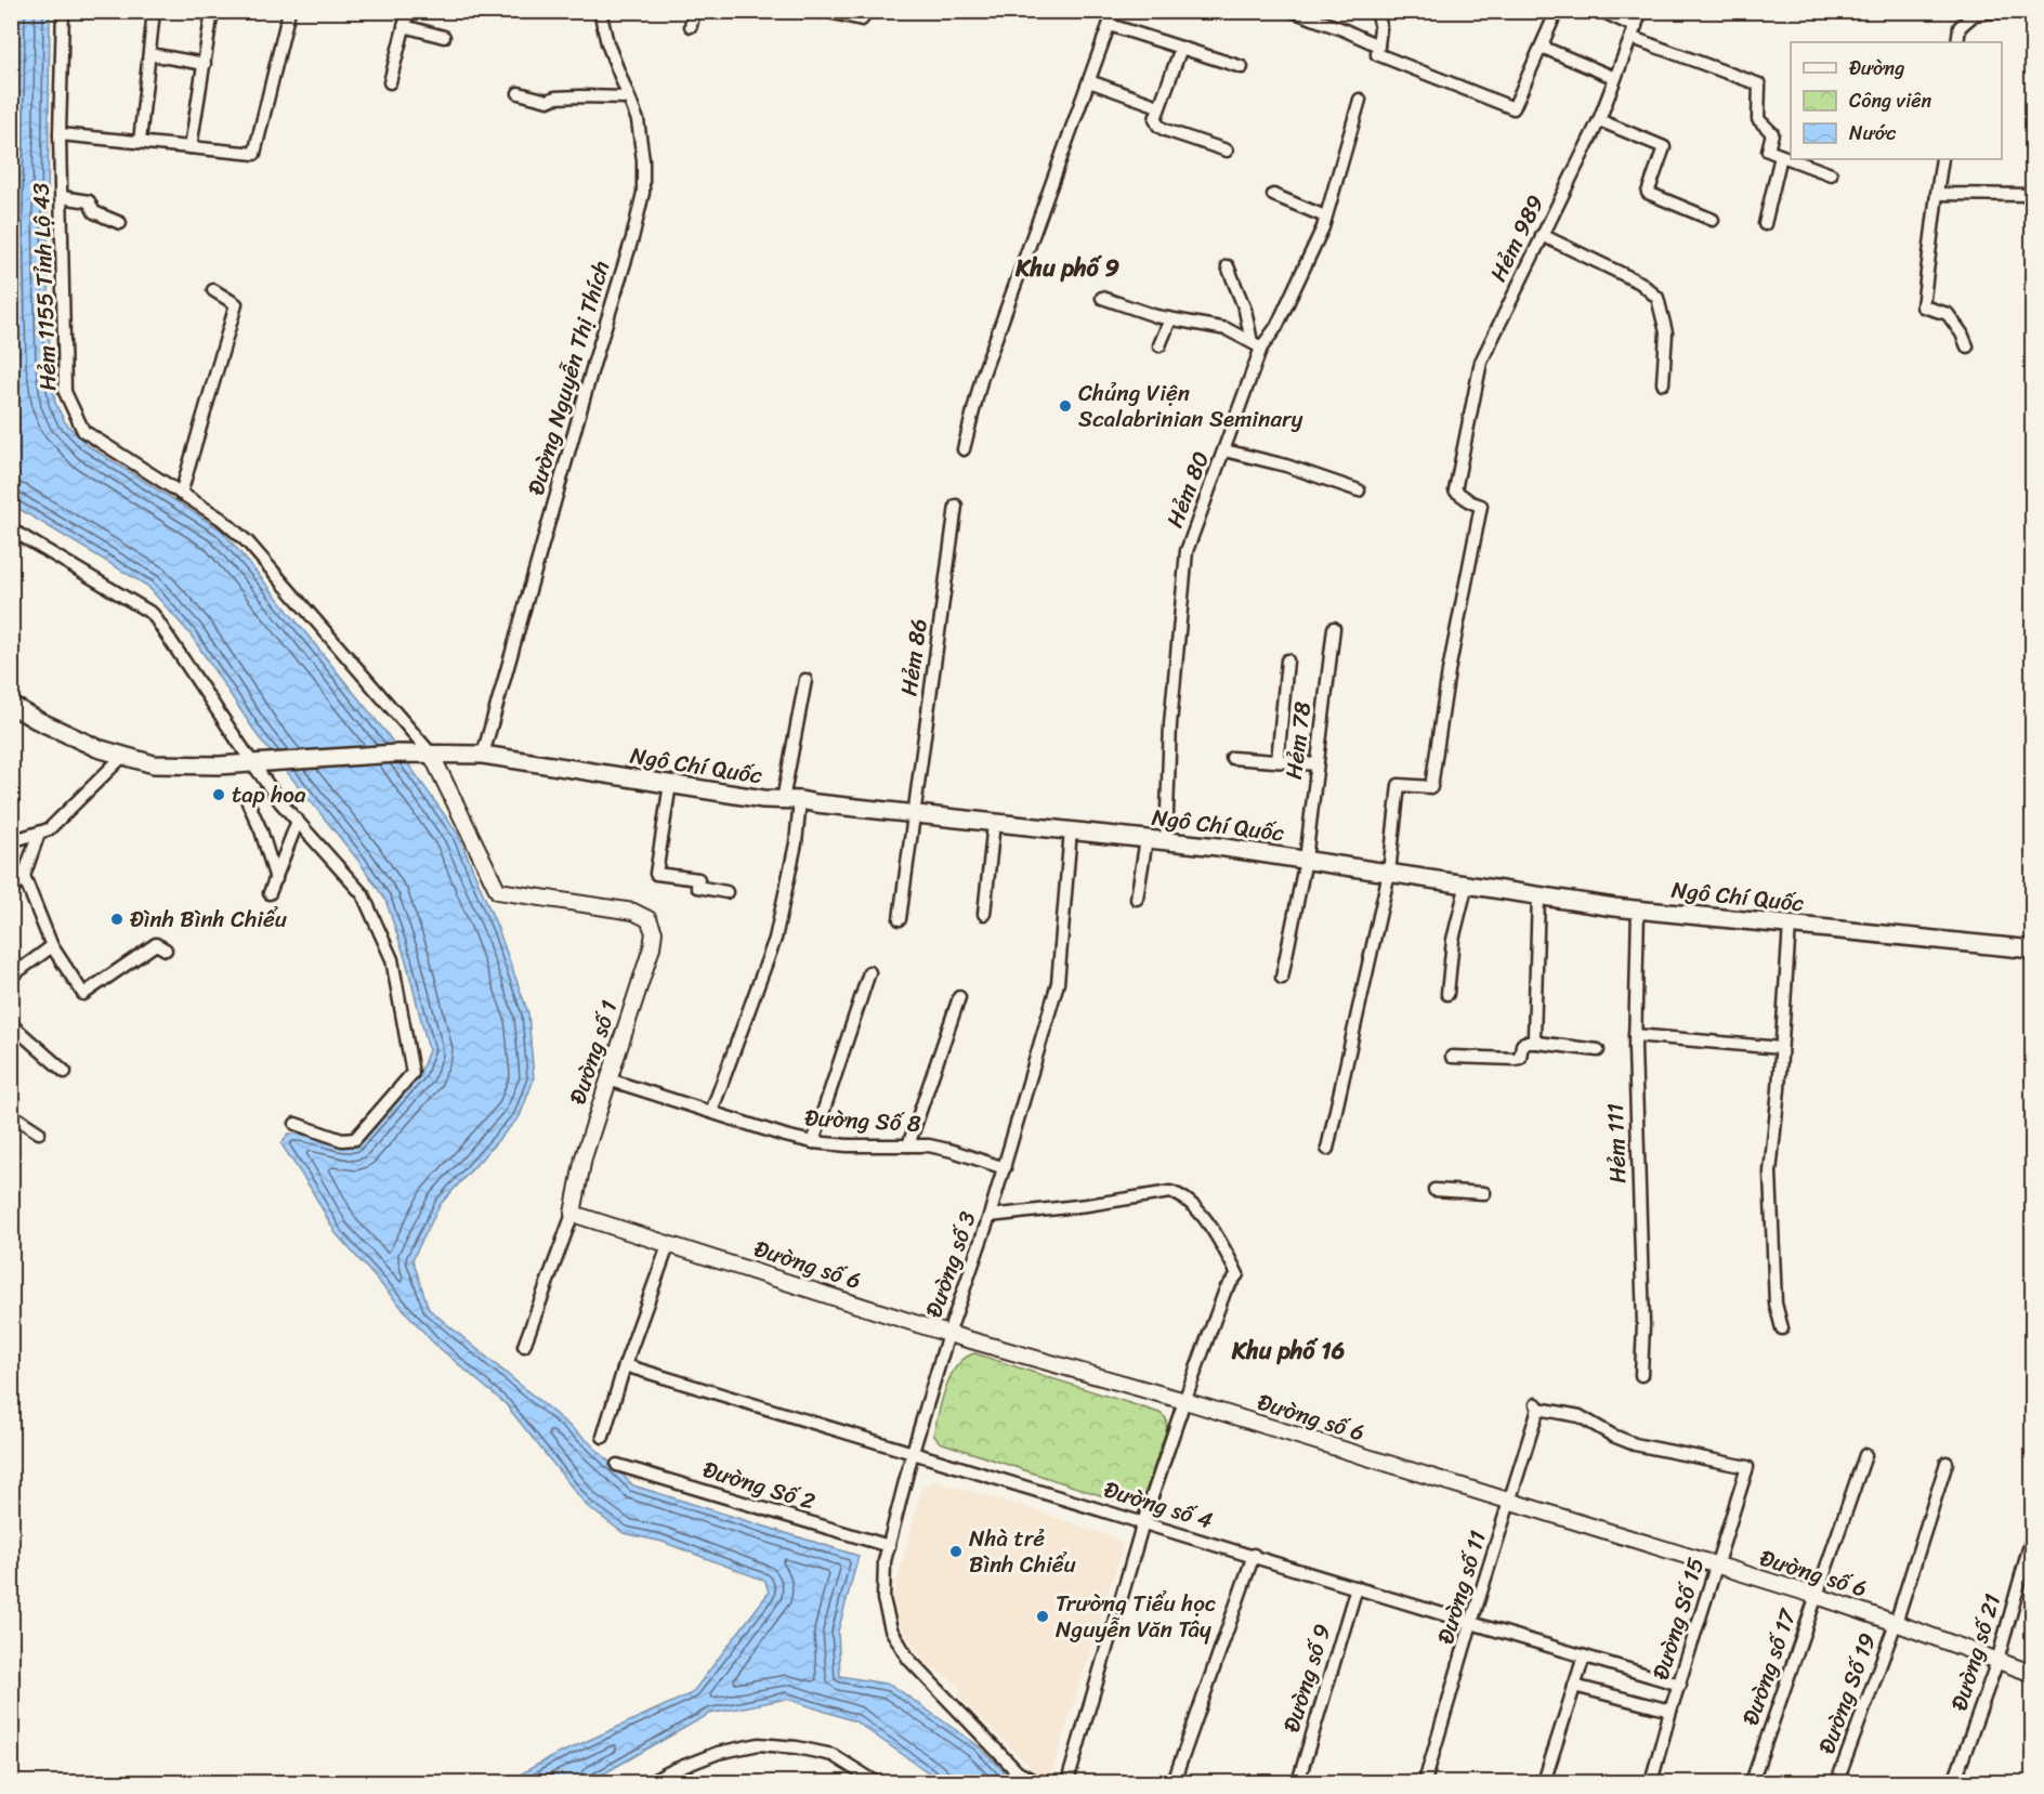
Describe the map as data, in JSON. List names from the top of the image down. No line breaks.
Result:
{"streets":{"main road":["Ngô Chí Quốc"],"street":["Hẻm 989","Hẻm 1155 Tỉnh Lộ 43","Đường Nguyễn Thị Thích","Hẻm 80","Hẻm 86","Hẻm 78","Đường số 1","Đường Số 8","Hẻm 111","Đường số 6","Đường số 3","Đường Số 2","Đường số 4","Đường số 11","Đường Số 15","Đường số 21","Đường số 17","Đường số 9","Đường Số 19"]},"crossings":[["Hẻm 989","Ngô Chí Quốc"],["Hẻm 1155 Tỉnh Lộ 43","Ngô Chí Quốc"],["Hẻm 1155 Tỉnh Lộ 43","Đường số 1"],["Đường Nguyễn Thị Thích","Ngô Chí Quốc"],["Hẻm 80","Ngô Chí Quốc"],["Hẻm 86","Ngô Chí Quốc"],["Hẻm 78","Ngô Chí Quốc"],["Ngô Chí Quốc","Đường số 1"],["Ngô Chí Quốc","Hẻm 111"],["Ngô Chí Quốc","Đường số 3"],["Đường số 1","Đường Số 8"],["Đường số 1","Đường số 6"],["Đường Số 8","Đường số 3"],["Đường số 6","Đường số 3"],["Đường số 6","Đường số 11"],["Đường số 6","Đường Số 15"],["Đường số 6","Đường số 21"],["Đường số 6","Đường số 17"],["Đường số 6","Đường Số 19"],["Đường số 3","Đường Số 2"],["Đường số 3","Đường số 4"],["Đường số 4","Đường số 11"],["Đường số 4","Đường Số 15"],["Đường số 4","Đường số 9"],["Đường số 11","Đường Số 15"]],"districts":["Khu phố 9","Khu phố 16"],"places":["Chủng Viện Scalabrinian Seminary","tap hoa","Đình Bình Chiểu","Nhà trẻ Bình Chiểu","Trường Tiểu học Nguyễn Văn Tây"],"legend":["Đường","Công viên","Nước"]}
